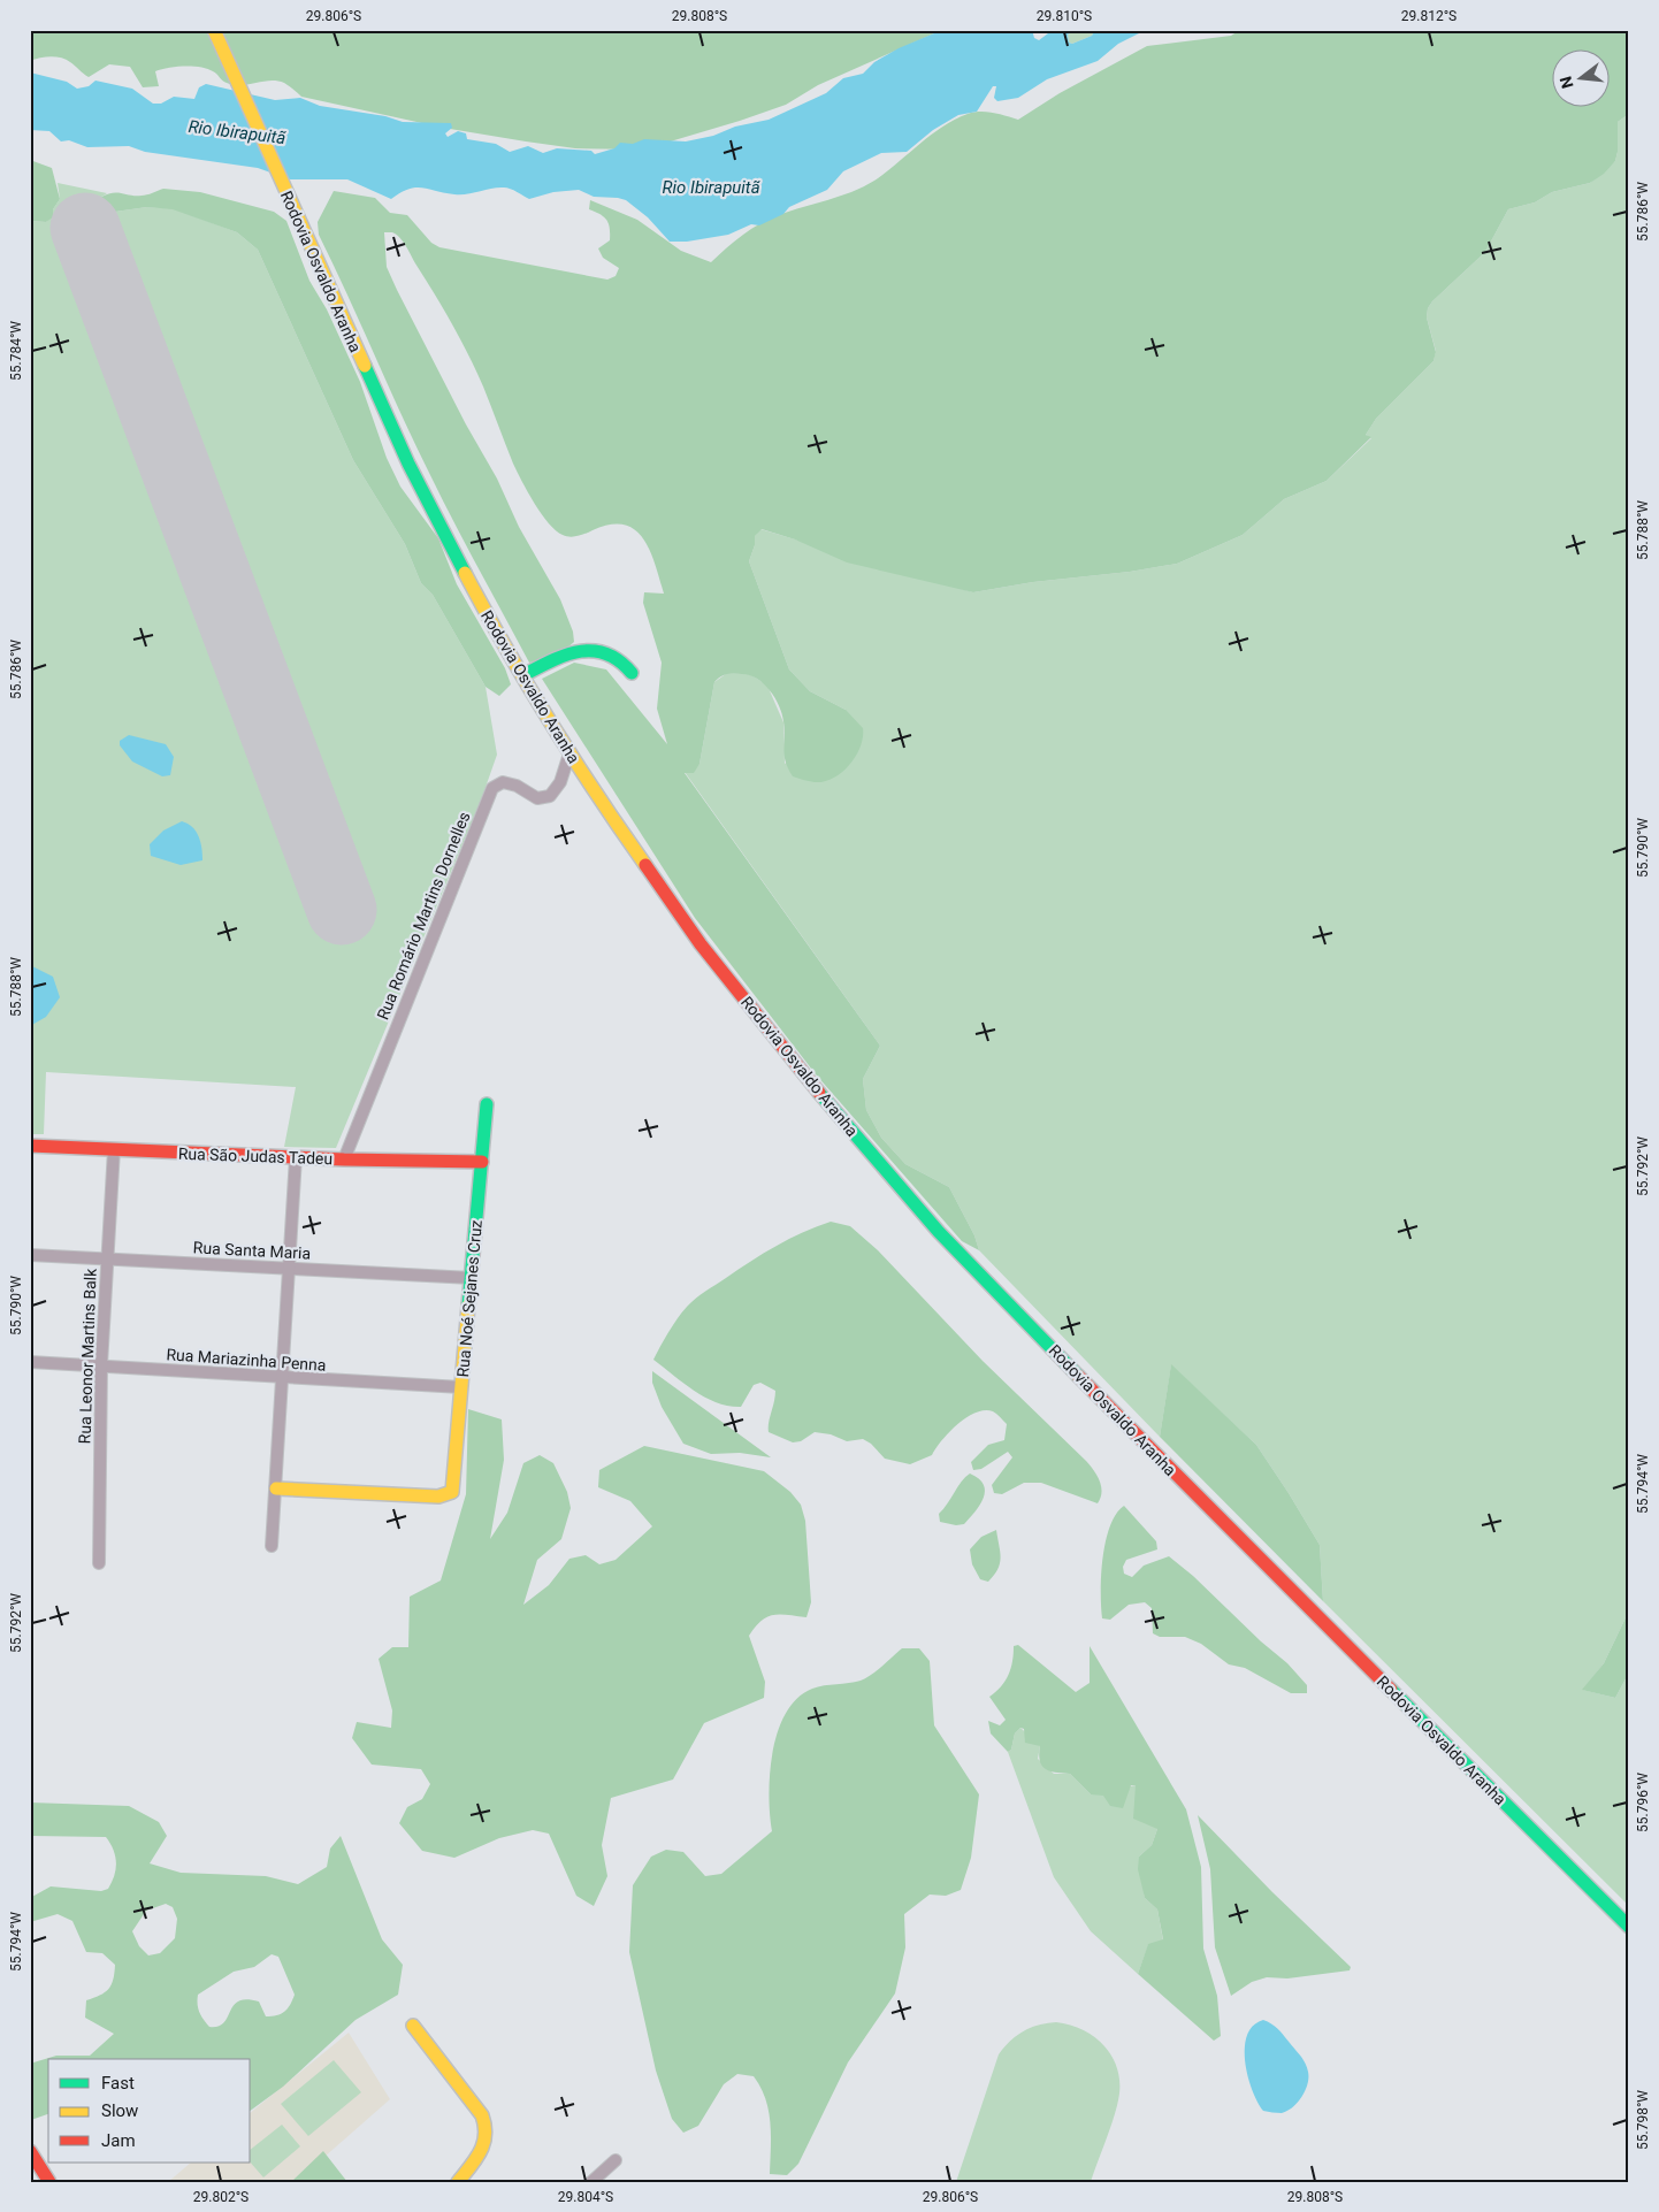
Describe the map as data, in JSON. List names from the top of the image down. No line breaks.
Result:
{"streets":{"main road":["Rodovia Osvaldo Aranha","Rua São Judas Tadeu","Rua Noé Sejanes Cruz"],"street":["Rua Romário Martins Dornelles","Rua Santa Maria","Rua Leonor Martins Balk","Rua Mariazinha Penna"]},"crossings":[["Rodovia Osvaldo Aranha","Rua Romário Martins Dornelles"],["Rua Romário Martins Dornelles","Rua São Judas Tadeu"],["Rua São Judas Tadeu","Rua Noé Sejanes Cruz"],["Rua São Judas Tadeu","Rua Leonor Martins Balk"],["Rua Santa Maria","Rua Noé Sejanes Cruz"],["Rua Santa Maria","Rua Leonor Martins Balk"],["Rua Noé Sejanes Cruz","Rua Mariazinha Penna"],["Rua Leonor Martins Balk","Rua Mariazinha Penna"]],"water":["Rio Ibirapuitã"],"legend":["Fast","Slow","Jam"],"north":"left","coordinates":["29.806°S","29.808°S","29.810°S","29.812°S","55.786°W","55.784°W","55.788°W","55.790°W","55.792°W","55.794°W","55.796°W","55.798°W","29.802°S","29.804°S"]}
